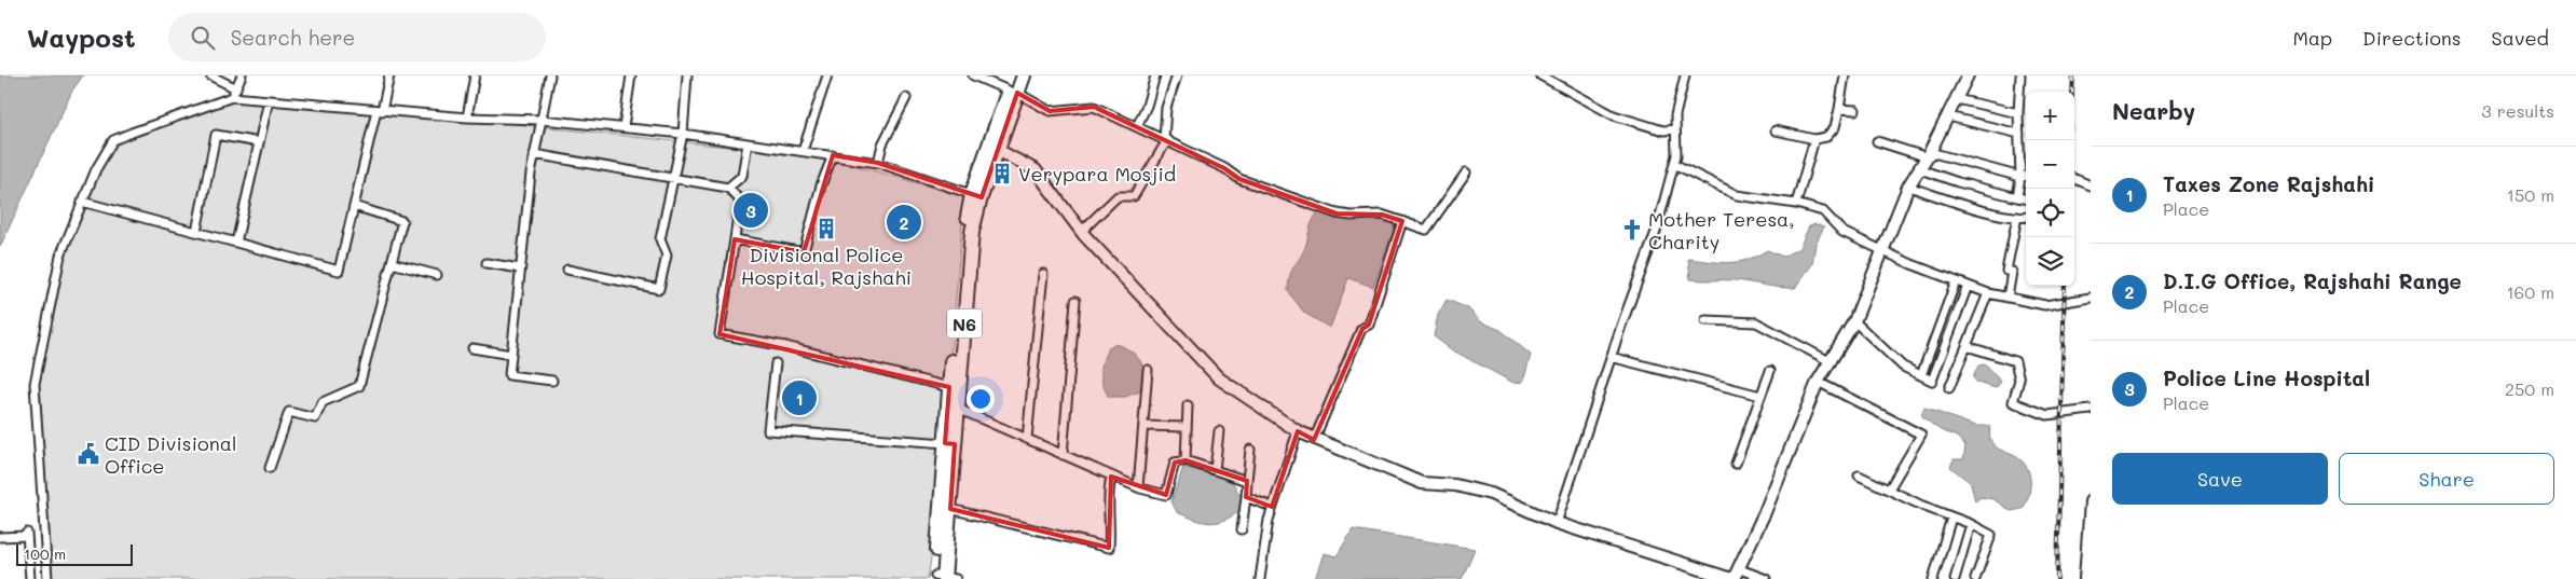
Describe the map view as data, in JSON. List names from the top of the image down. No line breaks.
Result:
{"streets":{"highway":["N6"]},"places":{"building":["Verypara Mosjid","Divisional Police Hospital, Rajshahi"],"church":["Mother Teresa, Charity"],"public building":["CID Divisional Office"]},"scale_bar":"100 m","page":{"header":"Waypost","search":"Search here","nav":["Map","Directions","Saved"],"heading":["Nearby","3 results"],"map_buttons":["+","−"],"list":[{"mark":"1","name":"Taxes Zone Rajshahi","note":"Place","value":"150 m"},{"mark":"2","name":"D.I.G Office, Rajshahi Range","note":"Place","value":"160 m"},{"mark":"3","name":"Police Line Hospital","note":"Place","value":"250 m"}],"pins":["3","2","1"],"buttons":["Save","Share"],"scale":"100 m"}}
